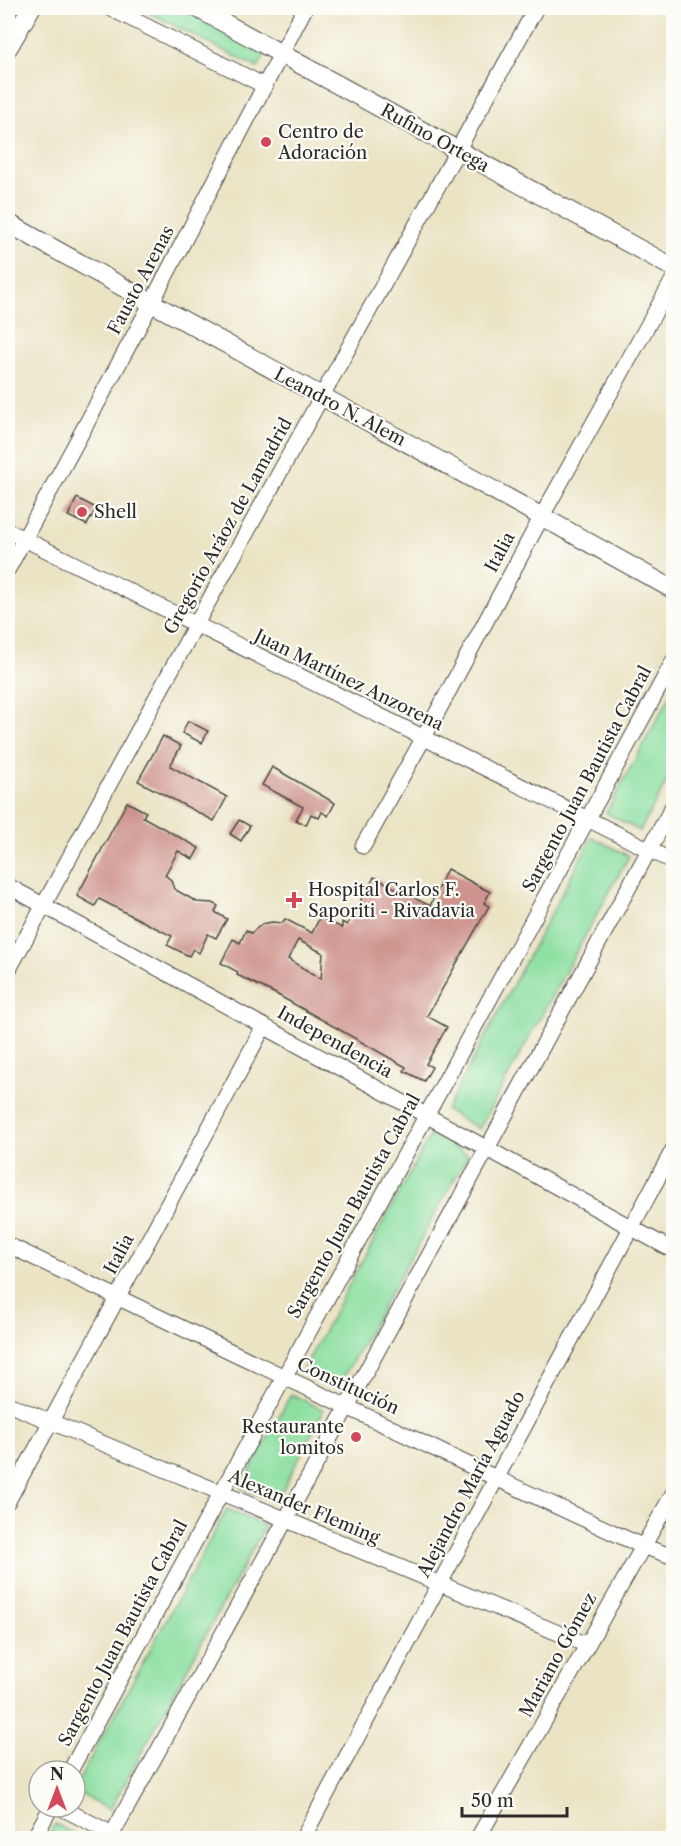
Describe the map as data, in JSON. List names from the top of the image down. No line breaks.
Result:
{"streets":{"street":["Rufino Ortega","Fausto Arenas","Leandro N. Alem","Gregorio Aráoz de Lamadrid","Italia","Juan Martínez Anzorena","Sargento Juan Bautista Cabral","Independencia","Constitución","Alejandro María Aguado","Alexander Fleming","Mariano Gómez"]},"crossings":[["Rufino Ortega","Fausto Arenas"],["Rufino Ortega","Gregorio Aráoz de Lamadrid"],["Fausto Arenas","Leandro N. Alem"],["Fausto Arenas","Juan Martínez Anzorena"],["Leandro N. Alem","Gregorio Aráoz de Lamadrid"],["Leandro N. Alem","Italia"],["Gregorio Aráoz de Lamadrid","Juan Martínez Anzorena"],["Gregorio Aráoz de Lamadrid","Independencia"],["Italia","Juan Martínez Anzorena"],["Italia","Independencia"],["Italia","Constitución"],["Italia","Alexander Fleming"],["Juan Martínez Anzorena","Sargento Juan Bautista Cabral"],["Sargento Juan Bautista Cabral","Independencia"],["Sargento Juan Bautista Cabral","Constitución"],["Sargento Juan Bautista Cabral","Alexander Fleming"],["Independencia","Alejandro María Aguado"],["Constitución","Alejandro María Aguado"],["Constitución","Mariano Gómez"],["Alejandro María Aguado","Alexander Fleming"],["Alexander Fleming","Mariano Gómez"]],"places":{"other":["Centro de Adoración","Shell","Restaurante lomitos"],"health":["Hospital Carlos F. Saporiti - Rivadavia"]},"scale_bar":"50 m","north":"top"}
